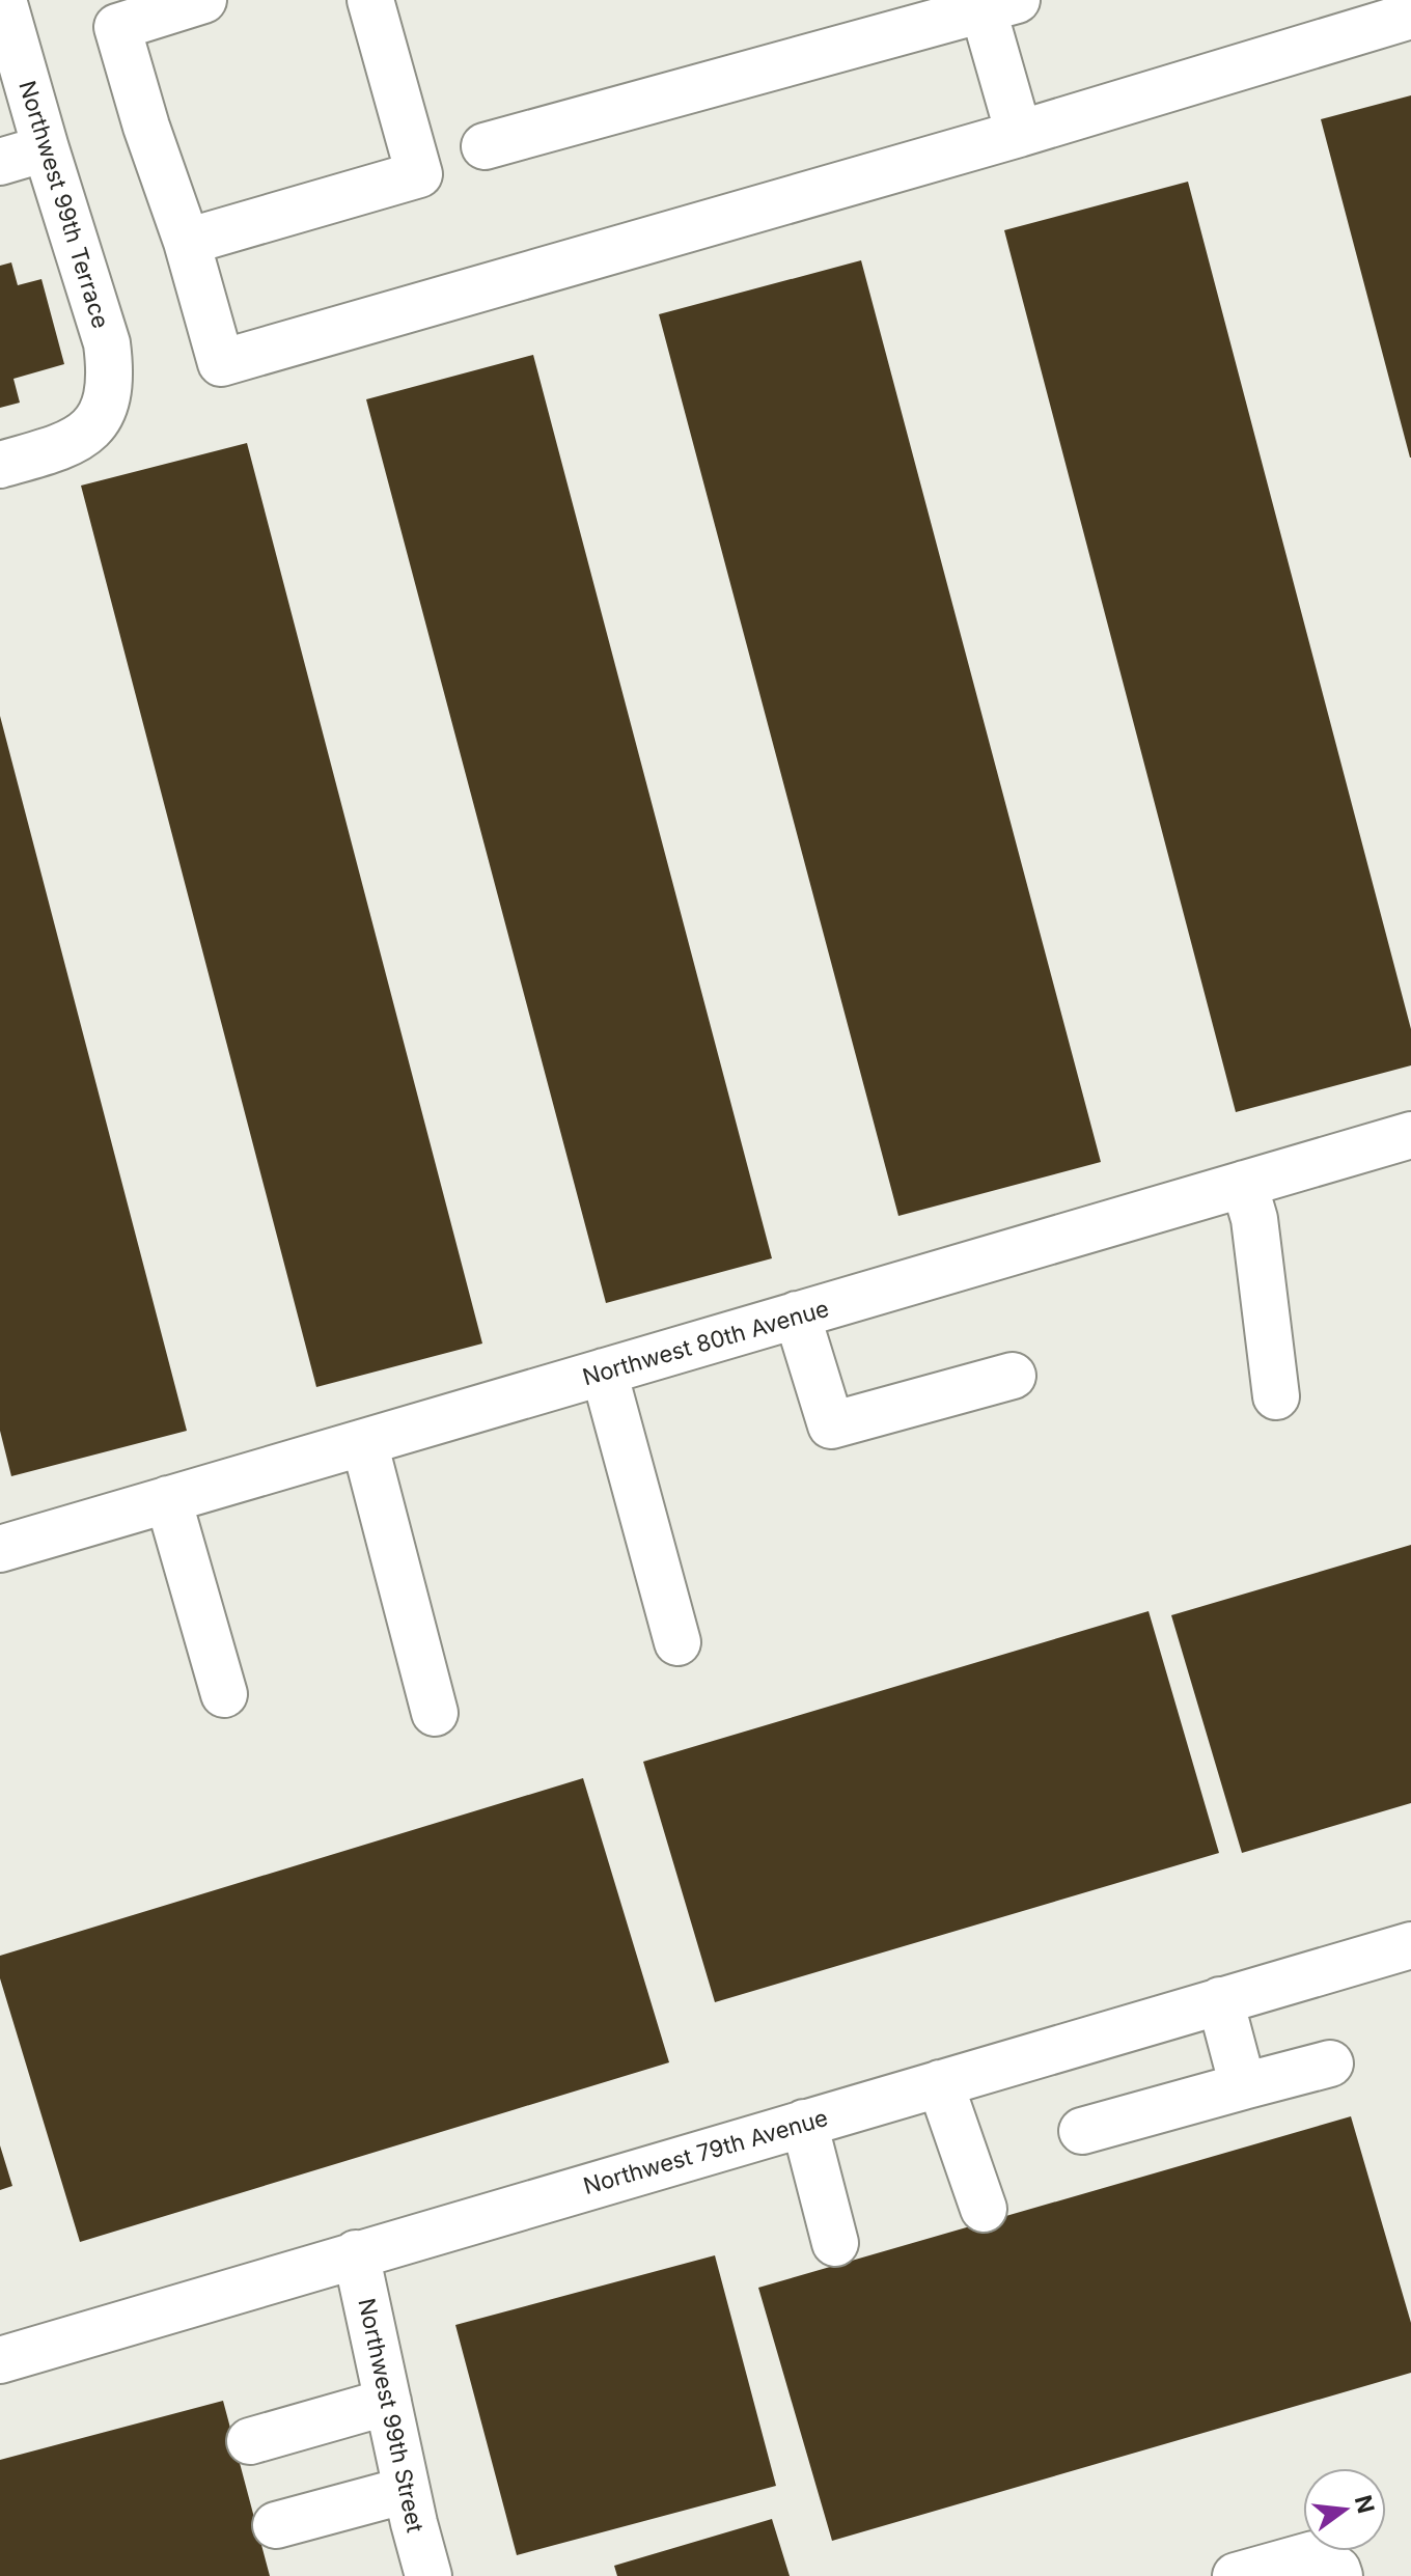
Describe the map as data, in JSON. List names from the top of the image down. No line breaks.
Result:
{"streets":{"street":["Northwest 99th Terrace","Northwest 80th Avenue","Northwest 79th Avenue","Northwest 99th Street"]},"crossings":[["Northwest 79th Avenue","Northwest 99th Street"]],"north":"right"}
